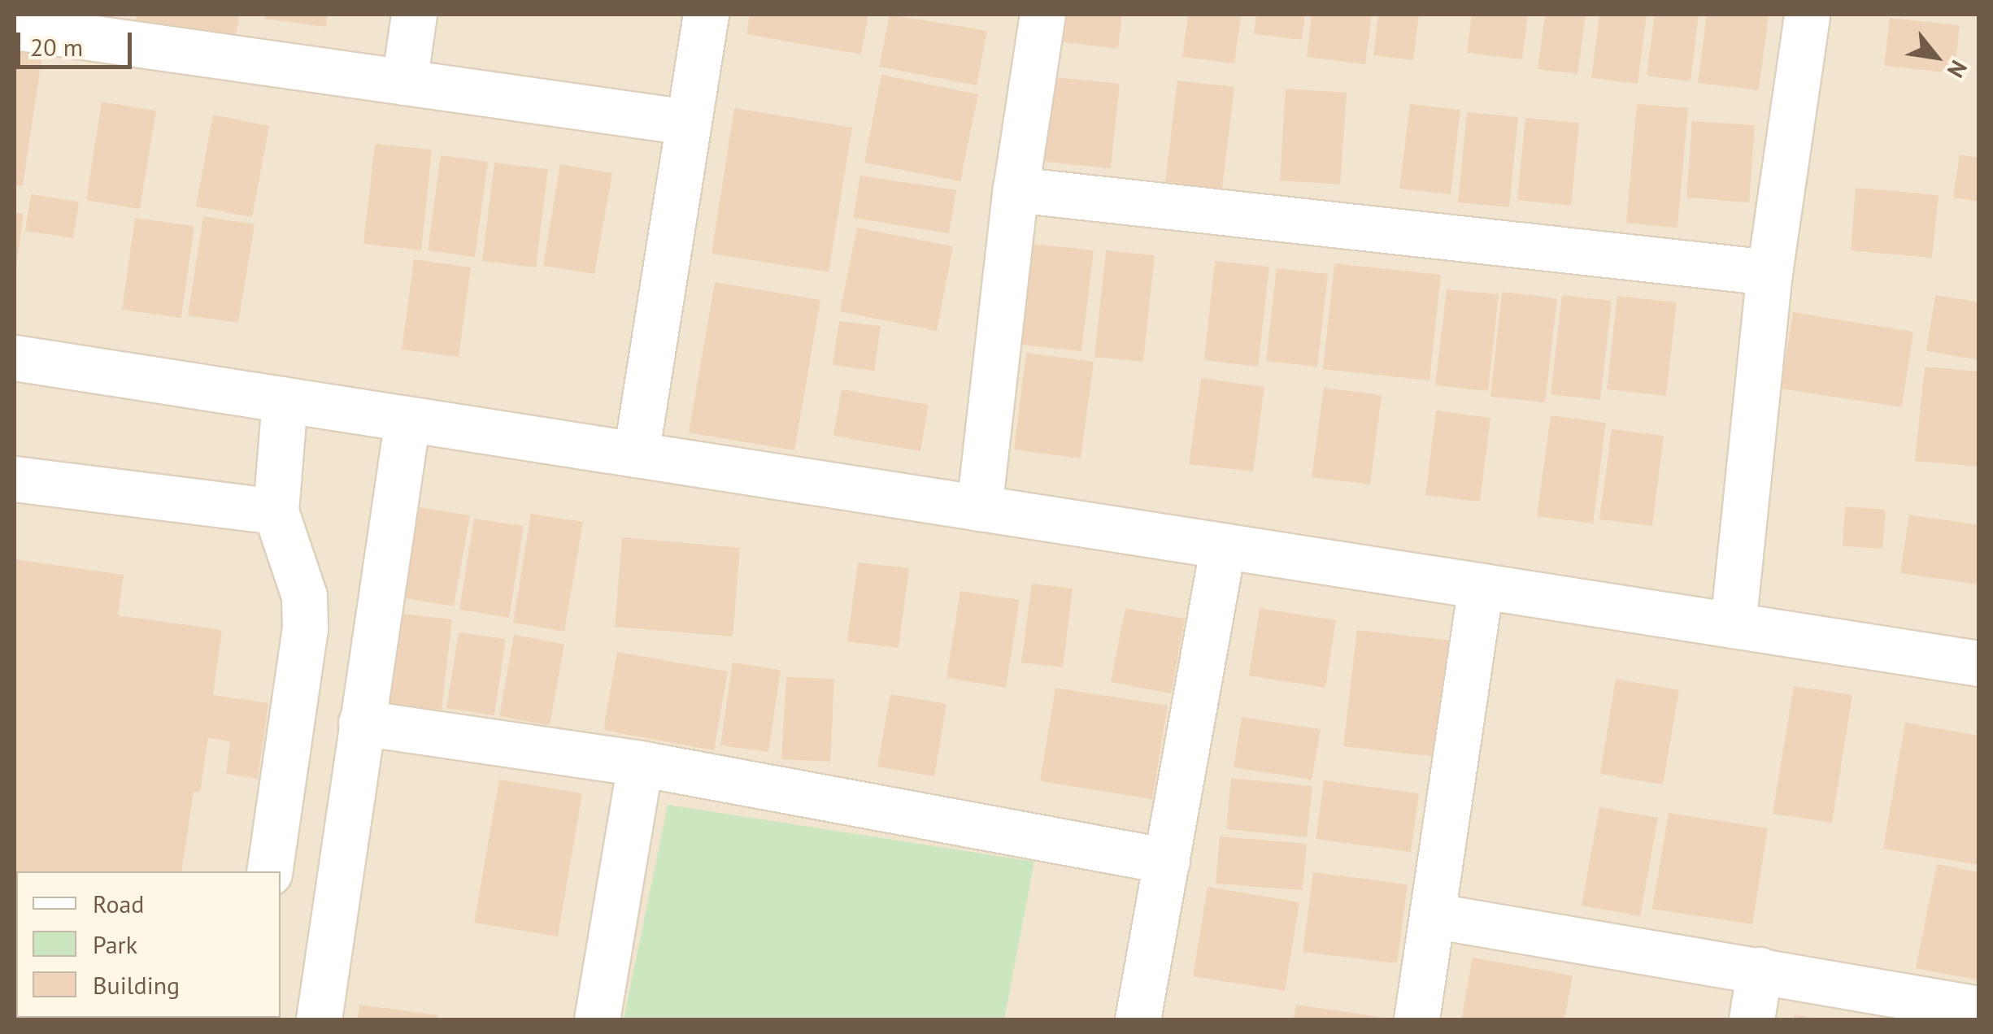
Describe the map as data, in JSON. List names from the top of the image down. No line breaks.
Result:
{"legend":["Road","Park","Building"],"scale_bar":"20 m","north":"bottom right"}
